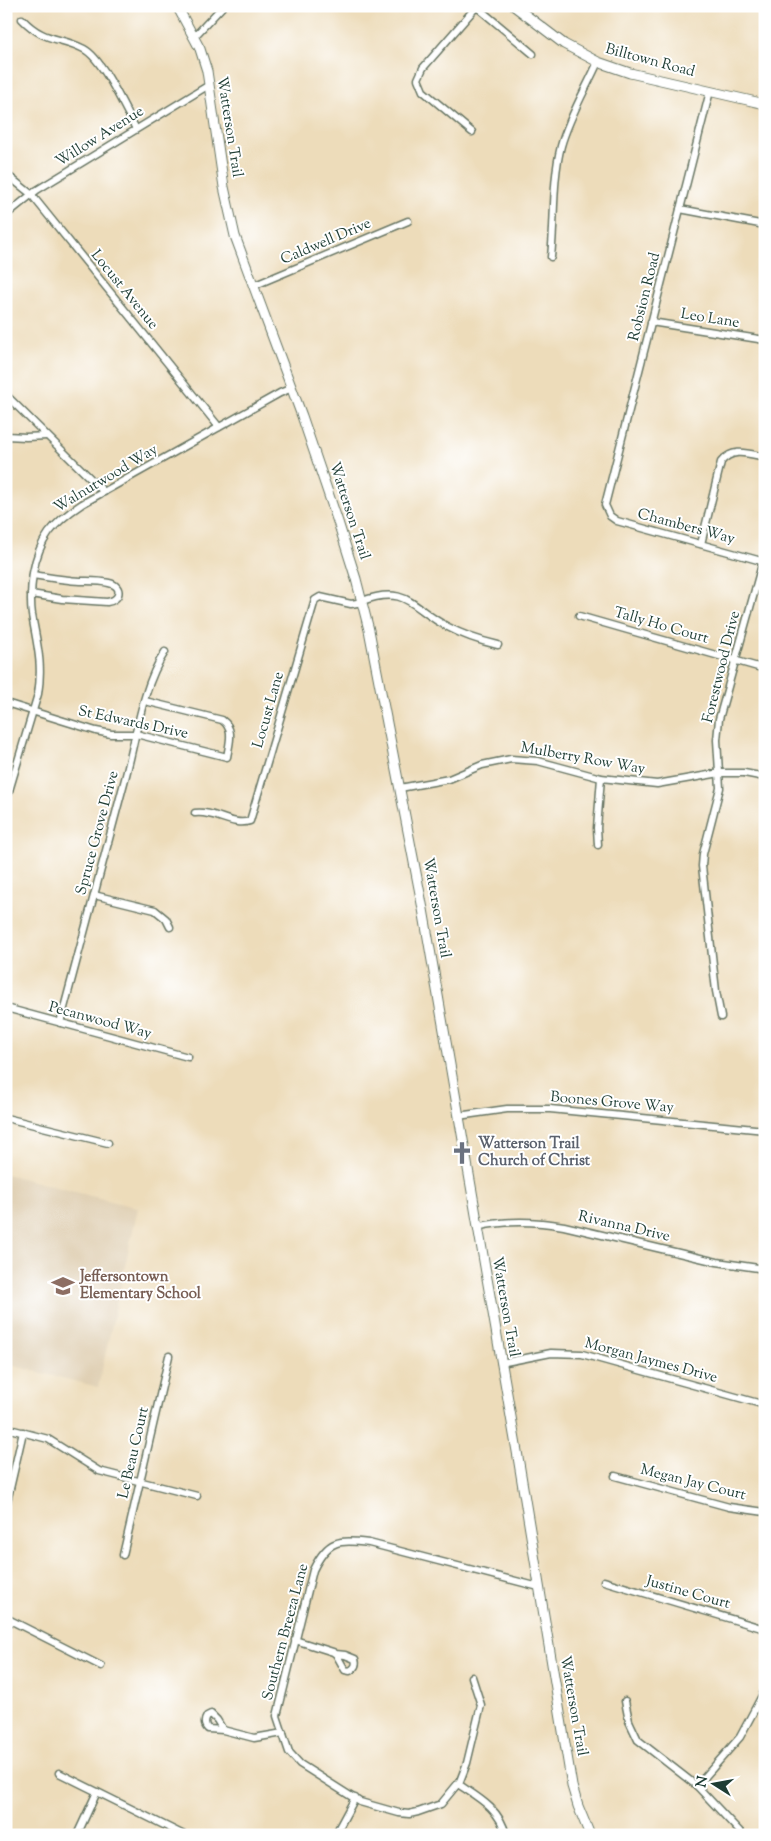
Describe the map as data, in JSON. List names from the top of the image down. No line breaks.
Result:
{"streets":{"main road":["Billtown Road","Watterson Trail"],"street":["Willow Avenue","Caldwell Drive","Locust Avenue","Robsion Road","Leo Lane","Walnutwood Way","Chambers Way","Tally Ho Court","Forestwood Drive","Locust Lane","St Edwards Drive","Mulberry Row Way","Spruce Grove Drive","Pecanwood Way","Boones Grove Way","Rivanna Drive","Morgan Jaymes Drive","Le Beau Court","Megan Jay Court","Justine Court","Southern Breeza Lane"]},"crossings":[["Billtown Road","Robsion Road"],["Watterson Trail","Willow Avenue"],["Watterson Trail","Caldwell Drive"],["Watterson Trail","Walnutwood Way"],["Watterson Trail","Locust Lane"],["Watterson Trail","Mulberry Row Way"],["Watterson Trail","Boones Grove Way"],["Watterson Trail","Rivanna Drive"],["Watterson Trail","Morgan Jaymes Drive"],["Watterson Trail","Southern Breeza Lane"],["Willow Avenue","Locust Avenue"],["Locust Avenue","Walnutwood Way"],["Robsion Road","Leo Lane"],["Robsion Road","Chambers Way"],["Walnutwood Way","St Edwards Drive"],["Chambers Way","Forestwood Drive"],["Tally Ho Court","Forestwood Drive"],["Forestwood Drive","Mulberry Row Way"],["St Edwards Drive","Spruce Grove Drive"],["Spruce Grove Drive","Pecanwood Way"]],"places":{"church":["Watterson Trail Church of Christ"],"school or university":["Jeffersontown Elementary School"]},"north":"left"}
